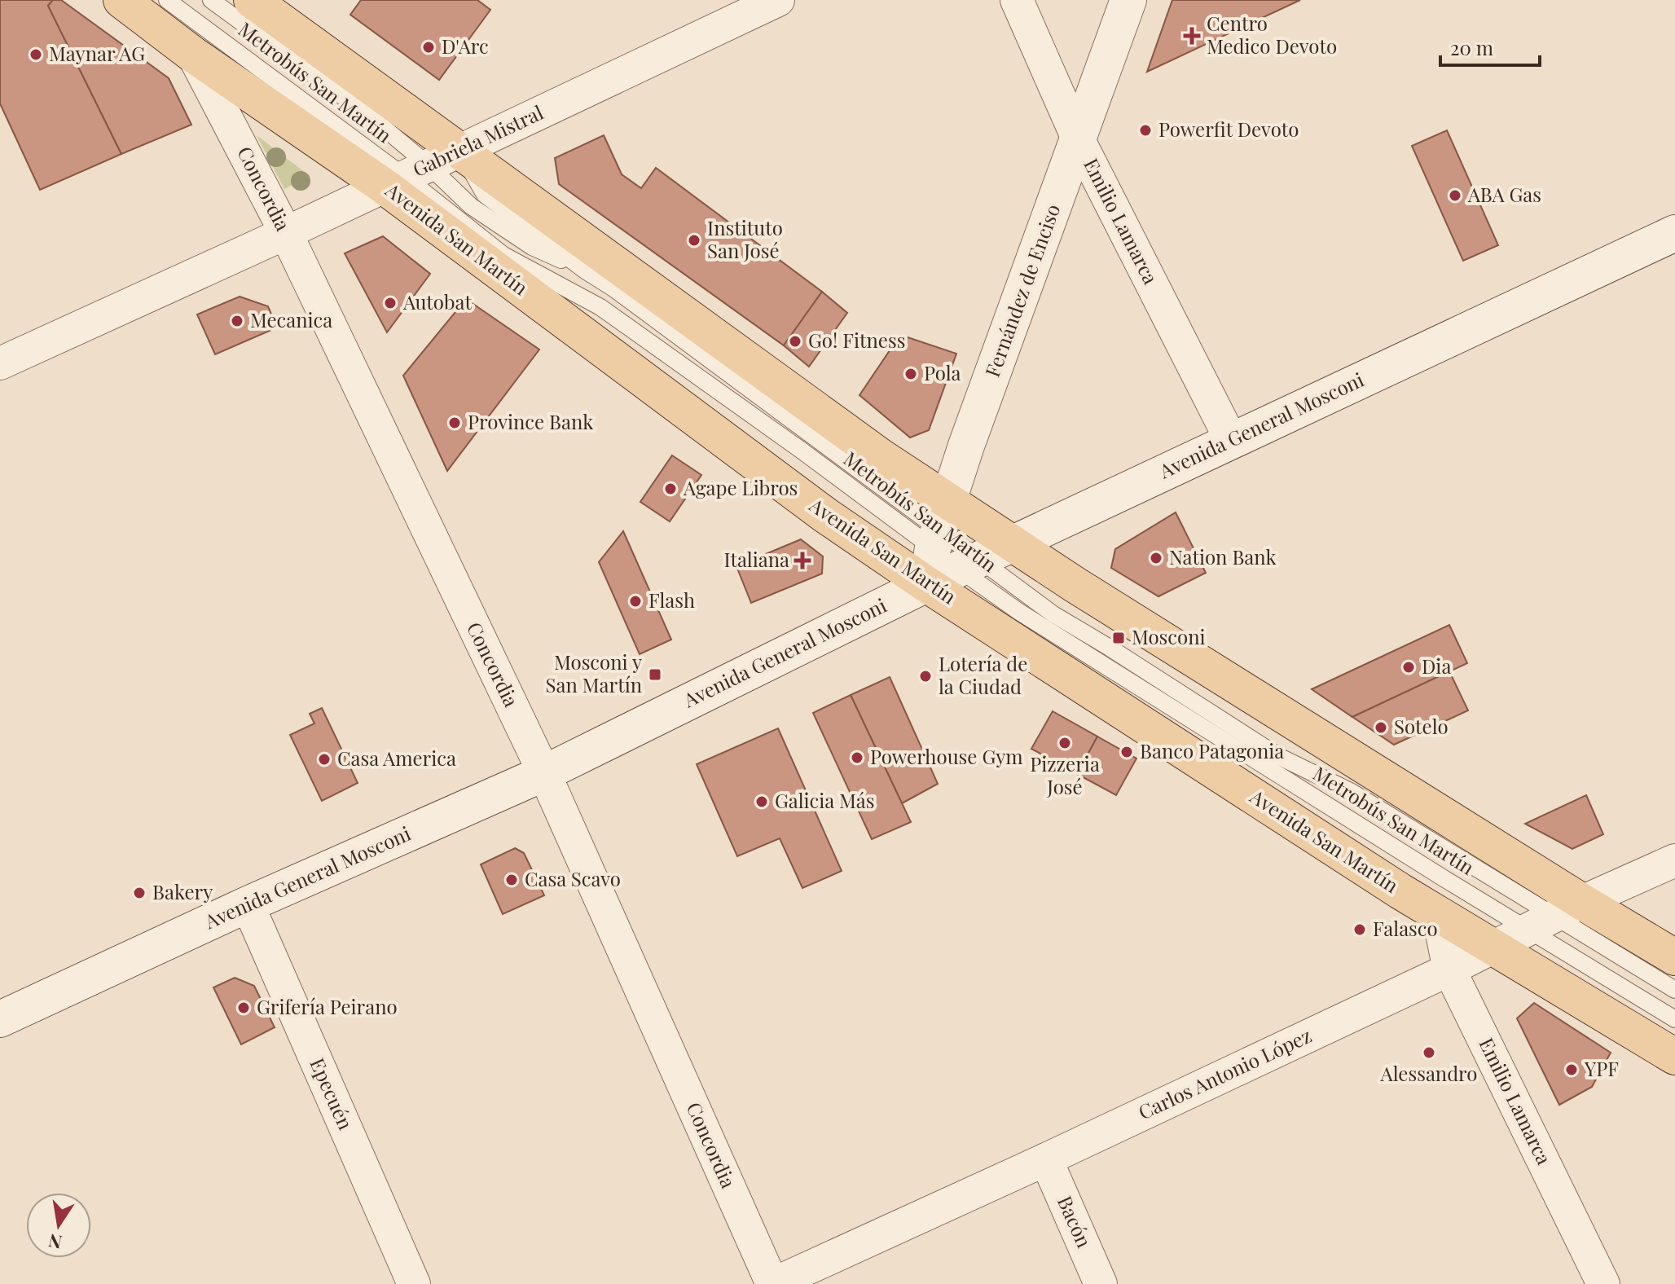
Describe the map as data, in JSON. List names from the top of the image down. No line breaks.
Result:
{"streets":{"main road":["Avenida San Martín","Fernández de Enciso","Avenida General Mosconi"],"street":["Gabriela Mistral","Concordia","Emilio Lamarca","Carlos Antonio López","Epecuén","Bacón"],"lane":["Metrobús San Martín"]},"crossings":[["Metrobús San Martín","Gabriela Mistral"],["Metrobús San Martín","Avenida San Martín"],["Metrobús San Martín","Fernández de Enciso"],["Metrobús San Martín","Avenida General Mosconi"],["Metrobús San Martín","Carlos Antonio López"],["Gabriela Mistral","Concordia"],["Gabriela Mistral","Avenida San Martín"],["Concordia","Avenida San Martín"],["Concordia","Avenida General Mosconi"],["Concordia","Carlos Antonio López"],["Emilio Lamarca","Avenida San Martín"],["Emilio Lamarca","Fernández de Enciso"],["Emilio Lamarca","Avenida General Mosconi"],["Emilio Lamarca","Carlos Antonio López"],["Avenida San Martín","Avenida General Mosconi"],["Avenida San Martín","Carlos Antonio López"],["Fernández de Enciso","Avenida General Mosconi"],["Avenida General Mosconi","Epecuén"],["Carlos Antonio López","Bacón"]],"places":{"health":["Centro Medico Devoto","Italiana"],"other":["D'Arc","Maynar AG","Powerfit Devoto","ABA Gas","Instituto San José","Autobat","Mecanica","Go! Fitness","Pola","Province Bank","Agape Libros","Nation Bank","Flash","Dia","Lotería de la Ciudad","Sotelo","Pizzeria José","Banco Patagonia","Powerhouse Gym","Casa America","Galicia Más","Casa Scavo","Bakery","Falasco","Grifería Peirano","Alessandro","YPF"],"transit":["Mosconi","Mosconi y San Martín"]},"scale_bar":"20 m","north":"bottom"}
